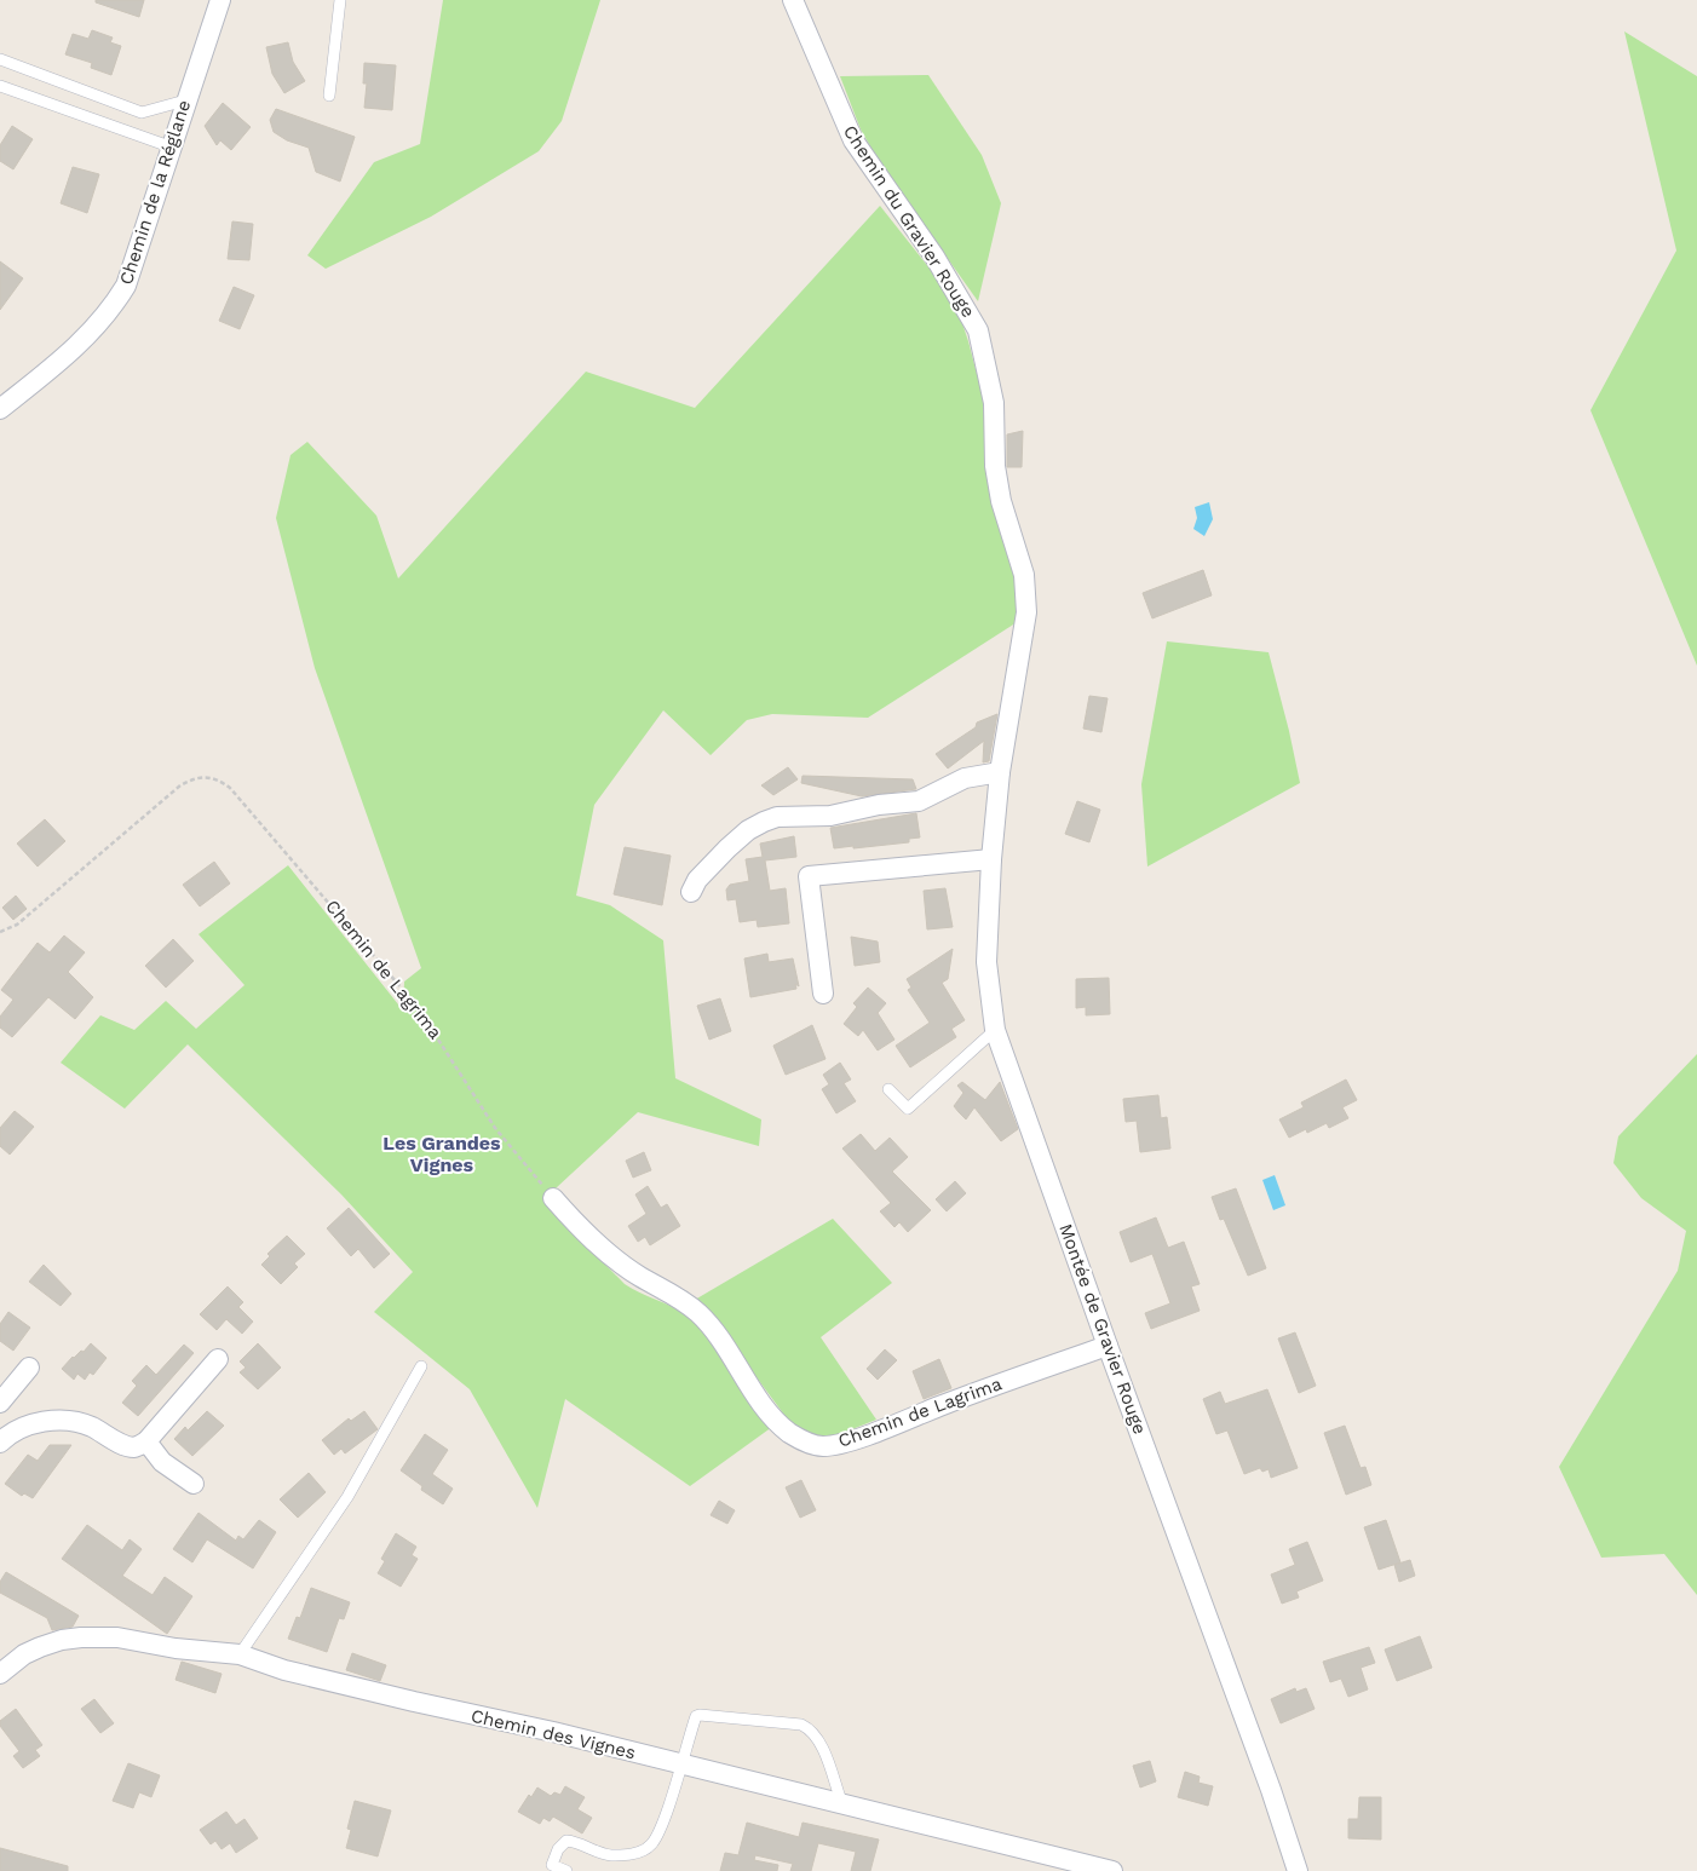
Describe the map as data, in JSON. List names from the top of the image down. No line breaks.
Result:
{"streets":{"street":["Chemin de la Réglane","Chemin du Gravier Rouge","Chemin de Lagrima","Montée de Gravier Rouge","Chemin des Vignes"]},"crossings":[["Chemin du Gravier Rouge","Montée de Gravier Rouge"],["Chemin de Lagrima","Montée de Gravier Rouge"]],"districts":["Les Grandes Vignes"]}
